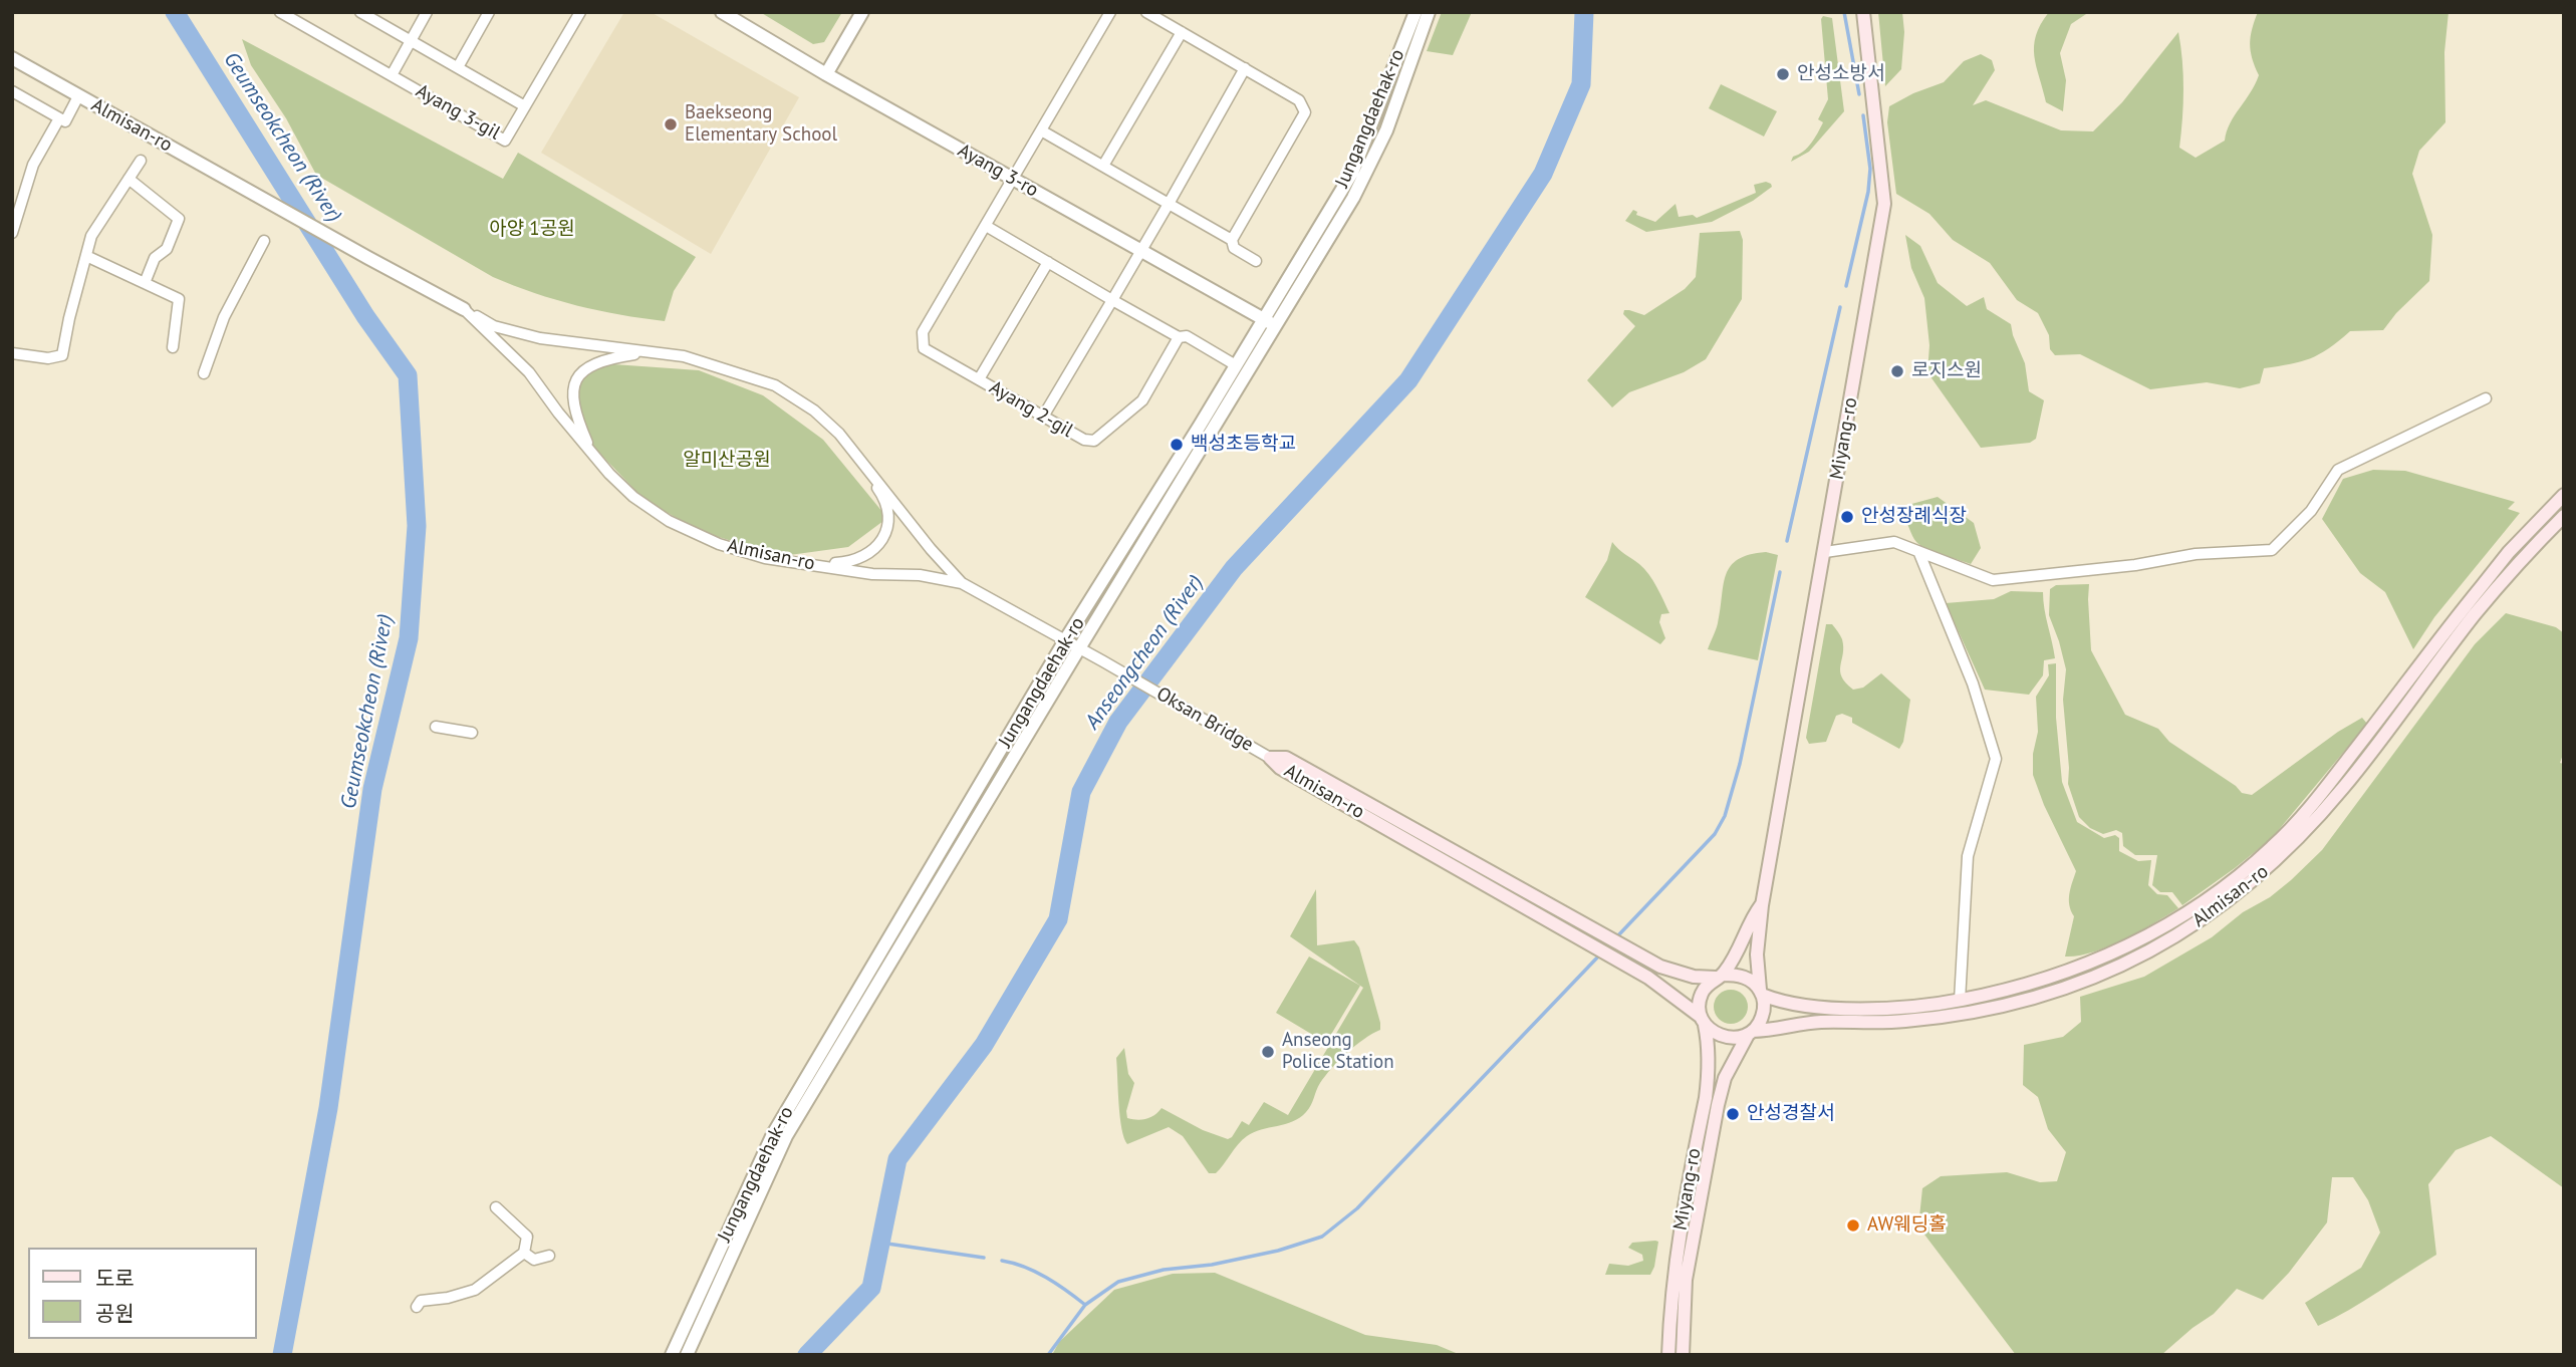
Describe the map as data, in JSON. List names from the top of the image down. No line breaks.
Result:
{"streets":{"main road":["Almisan-ro","Miyang-ro"],"street":["Ayang 3-gil","Jungangdaehak-ro","Ayang 3-ro","Ayang 2-gil","Oksan Bridge"]},"crossings":[["Jungangdaehak-ro","Almisan-ro"],["Jungangdaehak-ro","Ayang 3-ro"],["Almisan-ro","Miyang-ro"],["Almisan-ro","Oksan Bridge"],["Ayang 3-ro","Ayang 2-gil"]],"water":["Geumseokcheon (River)","Anseongcheon (River)"],"parks":["아양 1공원","알미산공원"],"places":["안성소방서","Baekseong Elementary School","로지스원","백성초등학교","안성장례식장","Anseong Police Station","안성경찰서","AW웨딩홀"],"legend":["도로","공원"]}
